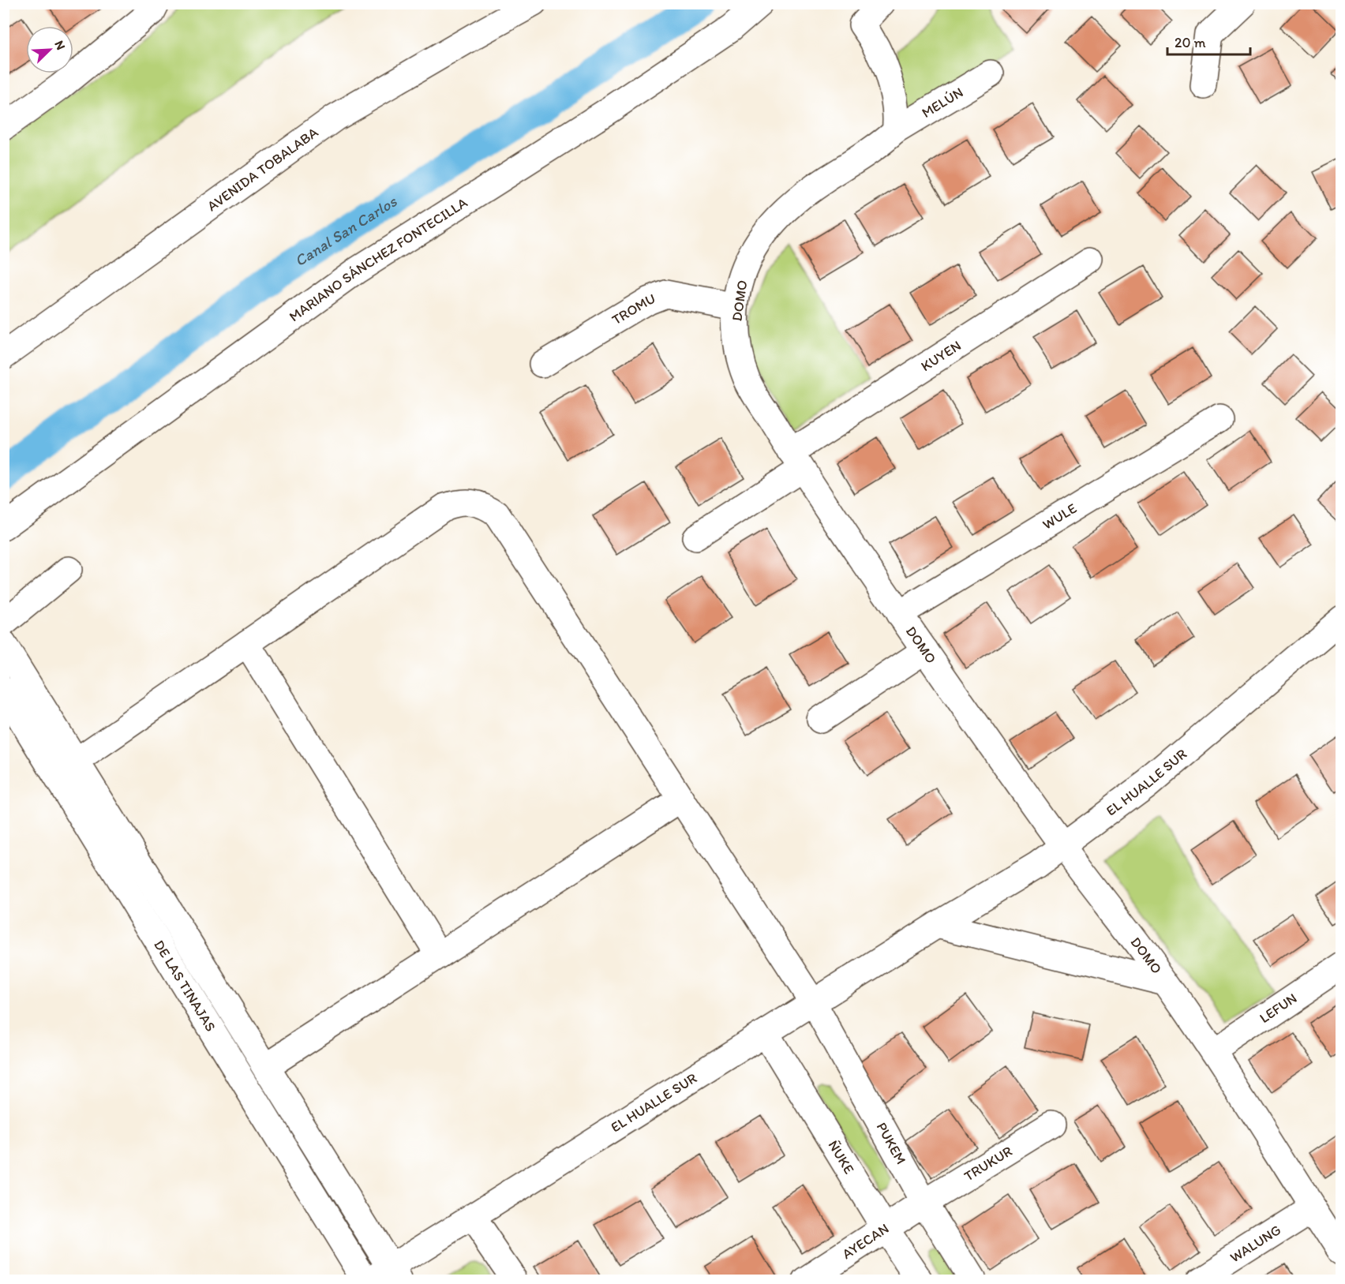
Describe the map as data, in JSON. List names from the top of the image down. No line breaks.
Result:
{"streets":{"street":["MELÚN","AVENIDA TOBALABA","MARIANO SÁNCHEZ FONTECILLA","DOMO","TROMU","KUYEN","WULE","EL HUALLE SUR","DE LAS TINAJAS","LEFUN","PUKEM","ÑUKE","TRUKUR","AYECAN","WALUNG"]},"crossings":[["MELÚN","DOMO"],["DOMO","TROMU"],["DOMO","KUYEN"],["DOMO","WULE"],["DOMO","EL HUALLE SUR"],["DOMO","LEFUN"],["DOMO","WALUNG"],["EL HUALLE SUR","PUKEM"],["EL HUALLE SUR","ÑUKE"],["PUKEM","TRUKUR"],["PUKEM","AYECAN"],["ÑUKE","AYECAN"],["TRUKUR","AYECAN"]],"water":["Canal San Carlos"],"scale_bar":"20 m","north":"top right"}
